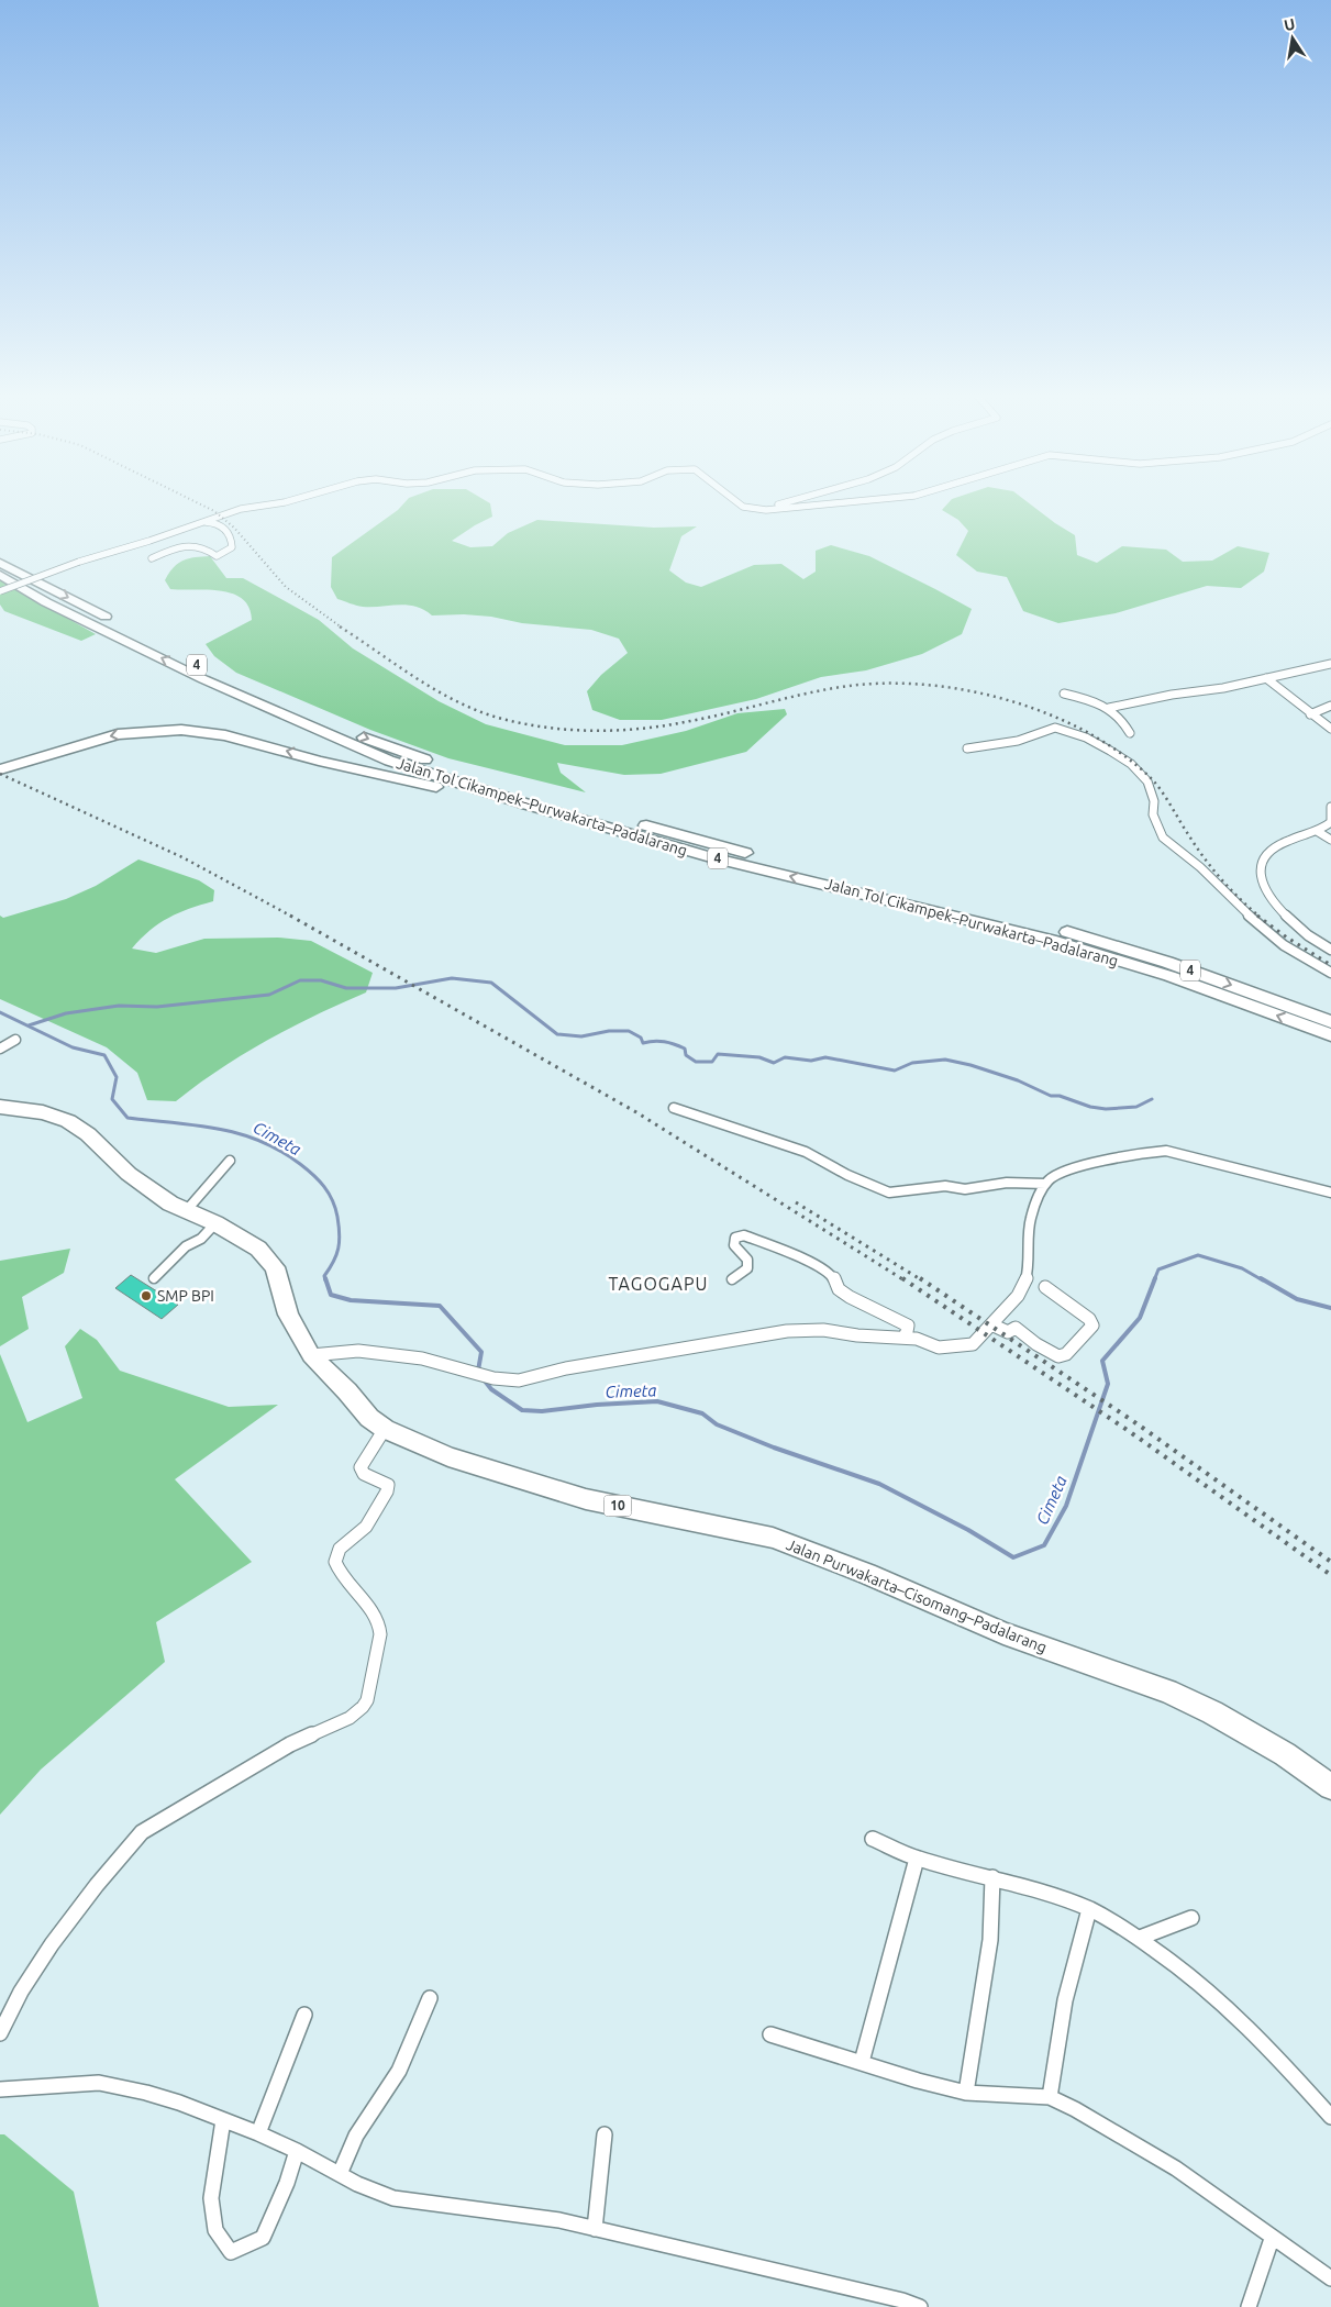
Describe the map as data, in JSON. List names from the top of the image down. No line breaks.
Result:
{"streets":{"highway":["4","Jalan Tol Cikampek–Purwakarta–Padalarang","10","Jalan Purwakarta–Cisomang–Padalarang"]},"districts":["TAGOGAPU"],"water":["Cimeta"],"places":["SMP BPI"],"north":"top"}
